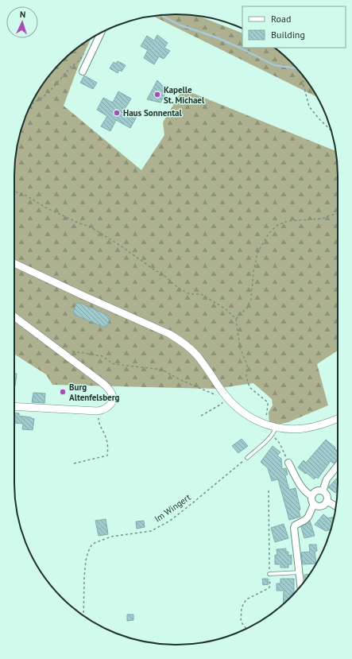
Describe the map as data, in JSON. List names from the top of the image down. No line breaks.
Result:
{"streets":{"path":["Im Wingert"]},"places":["Kapelle St. Michael","Haus Sonnental","Burg Altenfelsberg"],"legend":["Road","Building"],"north":"top"}
